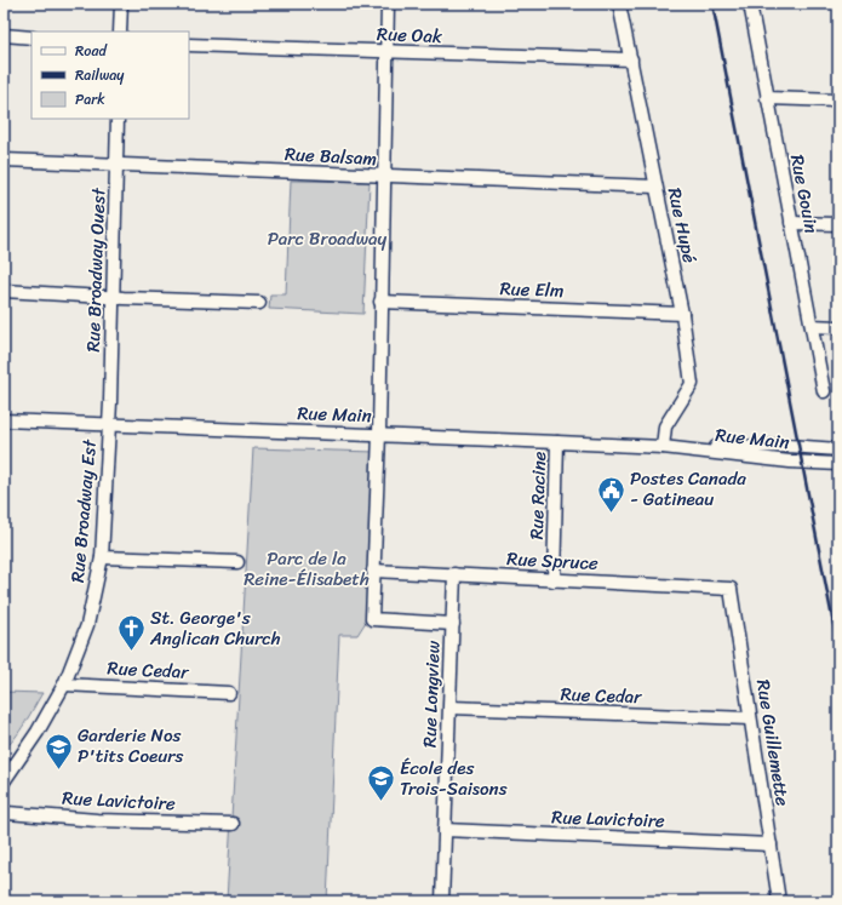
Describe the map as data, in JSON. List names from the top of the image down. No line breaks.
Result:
{"streets":{"street":["Rue Oak","Rue Balsam","Rue Gouin","Rue Hupé","Rue Broadway Ouest","Rue Elm","Rue Main","Rue Racine","Rue Broadway Est","Rue Spruce","Rue Cedar","Rue Longview","Rue Guillemette","Rue Lavictoire"]},"crossings":[["Rue Oak","Rue Hupé"],["Rue Balsam","Rue Hupé"],["Rue Balsam","Rue Broadway Ouest"],["Rue Hupé","Rue Elm"],["Rue Hupé","Rue Main"],["Rue Broadway Ouest","Rue Main"],["Rue Broadway Ouest","Rue Broadway Est"],["Rue Main","Rue Racine"],["Rue Main","Rue Broadway Est"],["Rue Racine","Rue Spruce"],["Rue Broadway Est","Rue Cedar"],["Rue Spruce","Rue Longview"],["Rue Spruce","Rue Guillemette"],["Rue Cedar","Rue Longview"],["Rue Cedar","Rue Guillemette"],["Rue Longview","Rue Lavictoire"],["Rue Guillemette","Rue Lavictoire"]],"parks":["Parc Broadway","Parc de la Reine-Élisabeth"],"places":{"public building":["Postes Canada - Gatineau"],"church":["St. George's Anglican Church"],"school or university":["Garderie Nos P'tits Coeurs","École des Trois-Saisons"]},"legend":["Road","Railway","Park"]}
